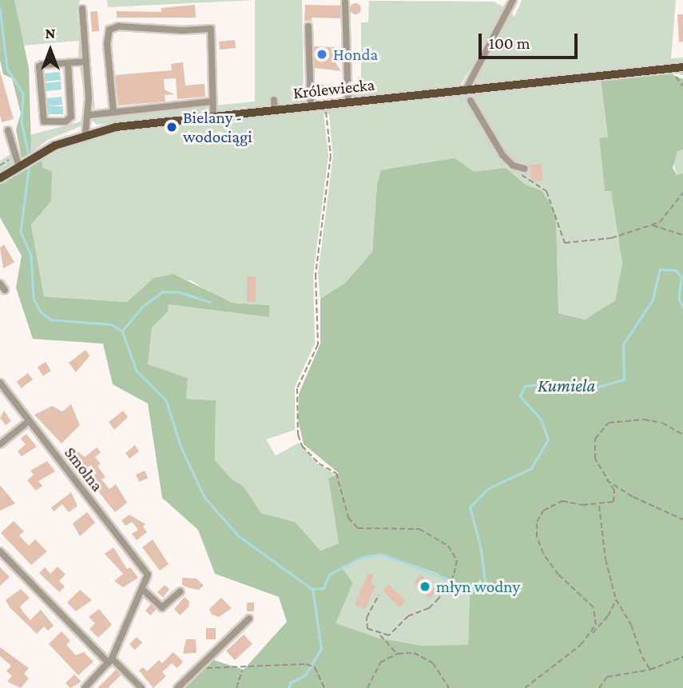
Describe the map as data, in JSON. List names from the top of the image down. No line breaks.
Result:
{"streets":{"main road":["Królewiecka"],"street":["Smolna"]},"water":["Kumiela"],"places":["Honda","Bielany - wodociągi","młyn wodny"],"scale_bar":"100 m","north":"top"}
